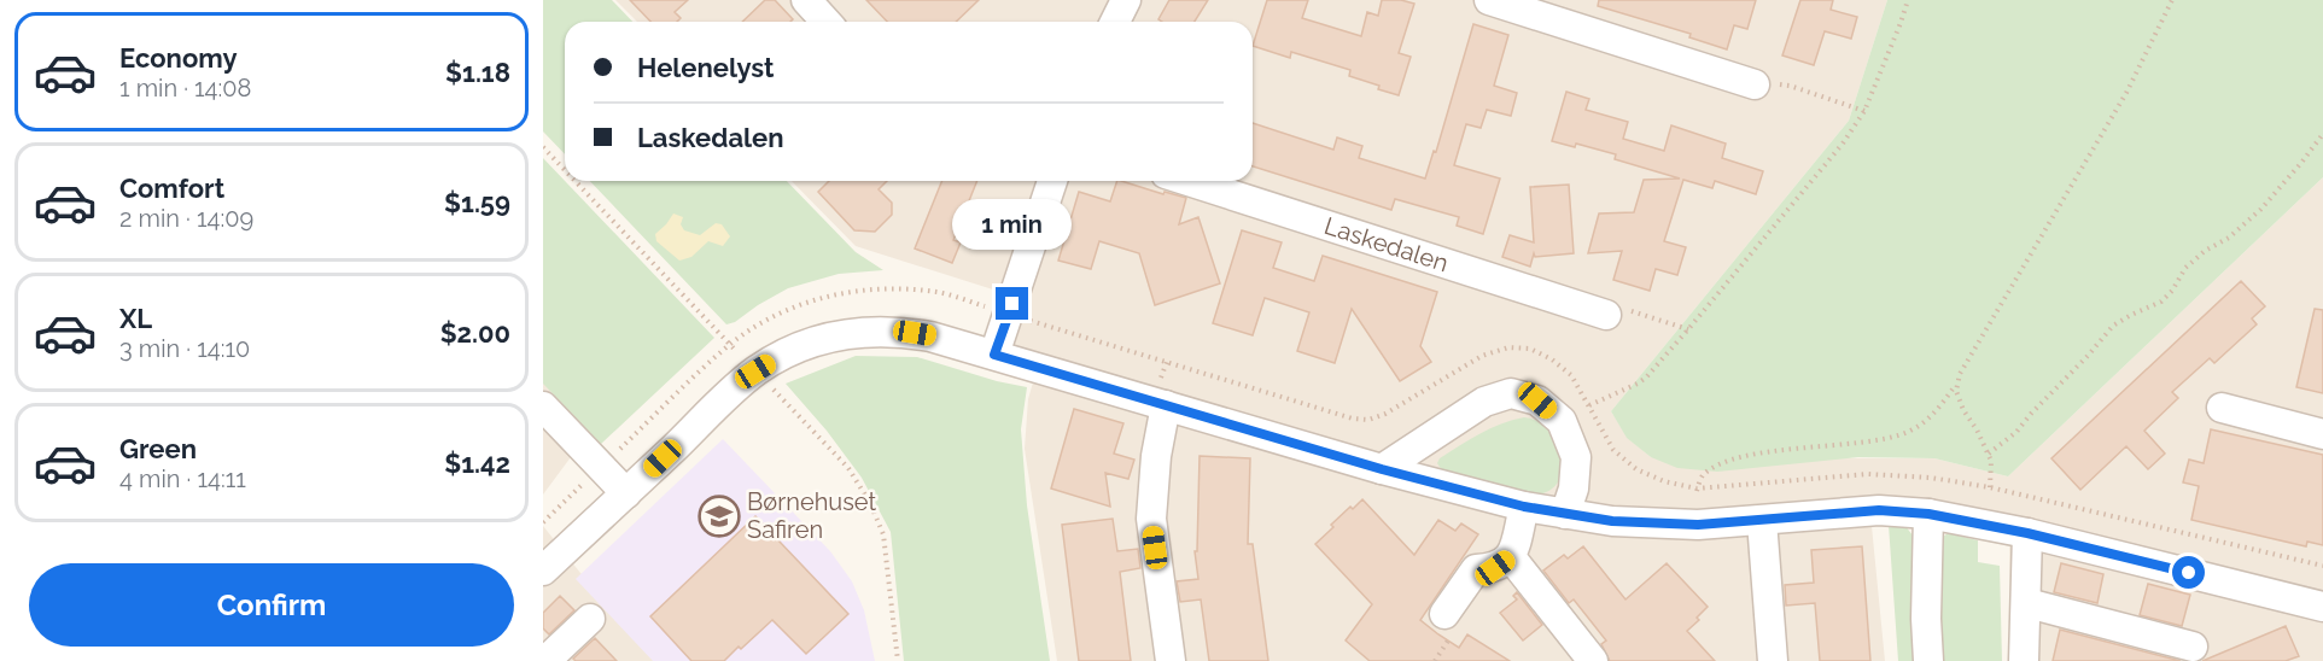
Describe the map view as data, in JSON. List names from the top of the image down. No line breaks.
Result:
{"streets":{"street":["Laskedalen"]},"places":{"school or university":["Børnehuset Safiren"]},"page":{"list":[{"name":"Economy","note":"1 min · 14:08","value":"$1.18"},{"name":"Comfort","note":"2 min · 14:09","value":"$1.59"},{"name":"XL","note":"3 min · 14:10","value":"$2.00"},{"name":"Green","note":"4 min · 14:11","value":"$1.42"}],"banner":["Helenelyst","Laskedalen"],"bubble":"1 min","buttons":"Confirm"}}
